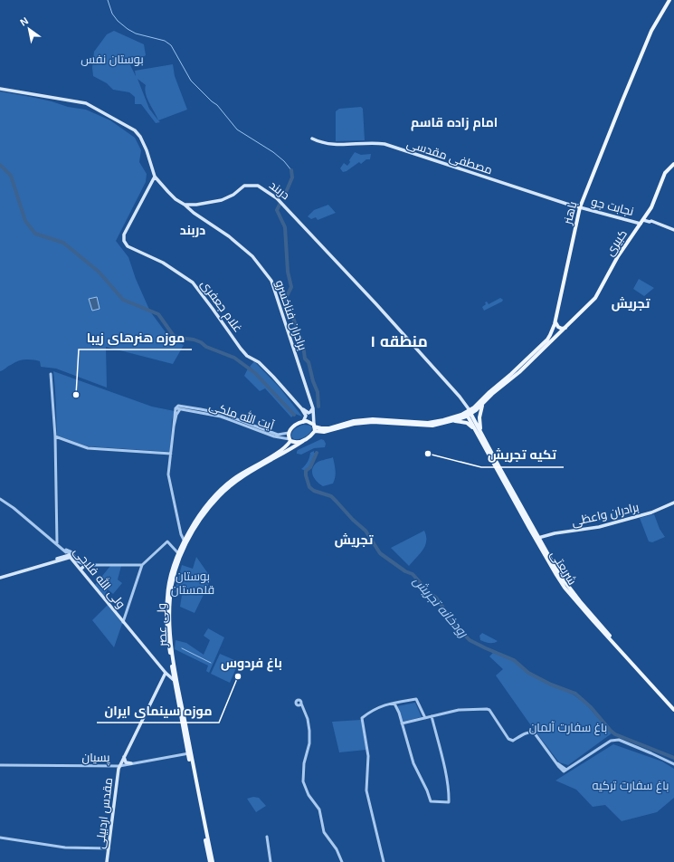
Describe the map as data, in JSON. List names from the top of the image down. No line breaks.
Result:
{"streets":{"main road":["مصطفی مقدسی","دربند","نجابت جو","باهنر","کبیری","غلام جعفری","برادران فناخسرو","برادران واعظی","شریعتی","ولی‌ الله فلاحی","ولی عصر","مقدس اردبیلی"],"street":["آیت الله ملکی","پسیان"]},"crossings":[["مصطفی مقدسی","نجابت جو"],["مصطفی مقدسی","باهنر"],["دربند","باهنر"],["دربند","برادران فناخسرو"],["دربند","شریعتی"],["نجابت جو","باهنر"],["نجابت جو","کبیری"],["باهنر","شریعتی"],["برادران فناخسرو","آیت الله ملکی"],["برادران فناخسرو","ولی عصر"],["آیت الله ملکی","ولی عصر"],["برادران واعظی","شریعتی"],["ولی‌ الله فلاحی","ولی عصر"],["ولی‌ الله فلاحی","مقدس اردبیلی"],["ولی عصر","پسیان"],["پسیان","مقدس اردبیلی"]],"districts":["امام زاده قاسم","دربند","تجریش","منطقه ۱","تجریش","باغ فردوس"],"water":["رودخانه تجریش"],"parks":["بوستان نفس","بوستان قلمستان","باغ سفارت آلمان","باغ سفارت ترکیه"],"places":["موزه هنرهای زیبا","تکیه تجریش","موزه سینمای ایران"],"north":"top left"}
